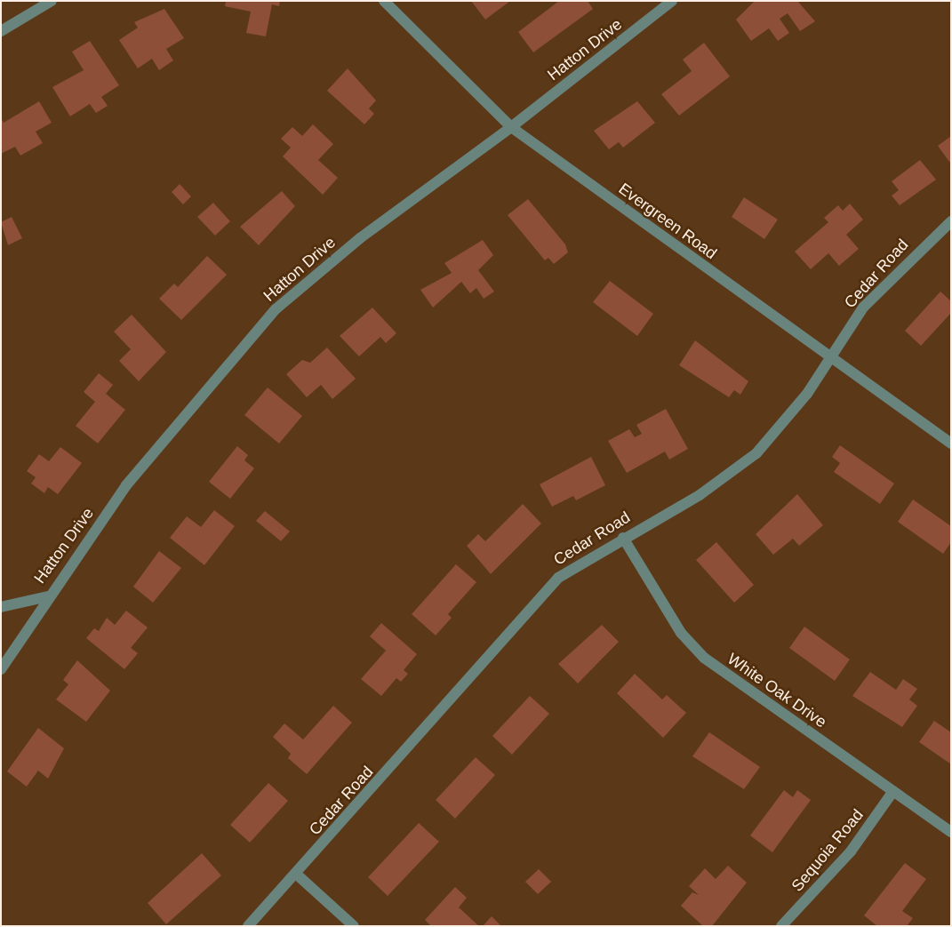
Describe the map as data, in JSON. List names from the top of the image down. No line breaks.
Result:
{"streets":{"street":["Hatton Drive","Evergreen Road","Cedar Road","White Oak Drive","Sequoia Road"]},"crossings":[["Hatton Drive","Evergreen Road"],["Evergreen Road","Cedar Road"],["Cedar Road","White Oak Drive"],["White Oak Drive","Sequoia Road"]]}
